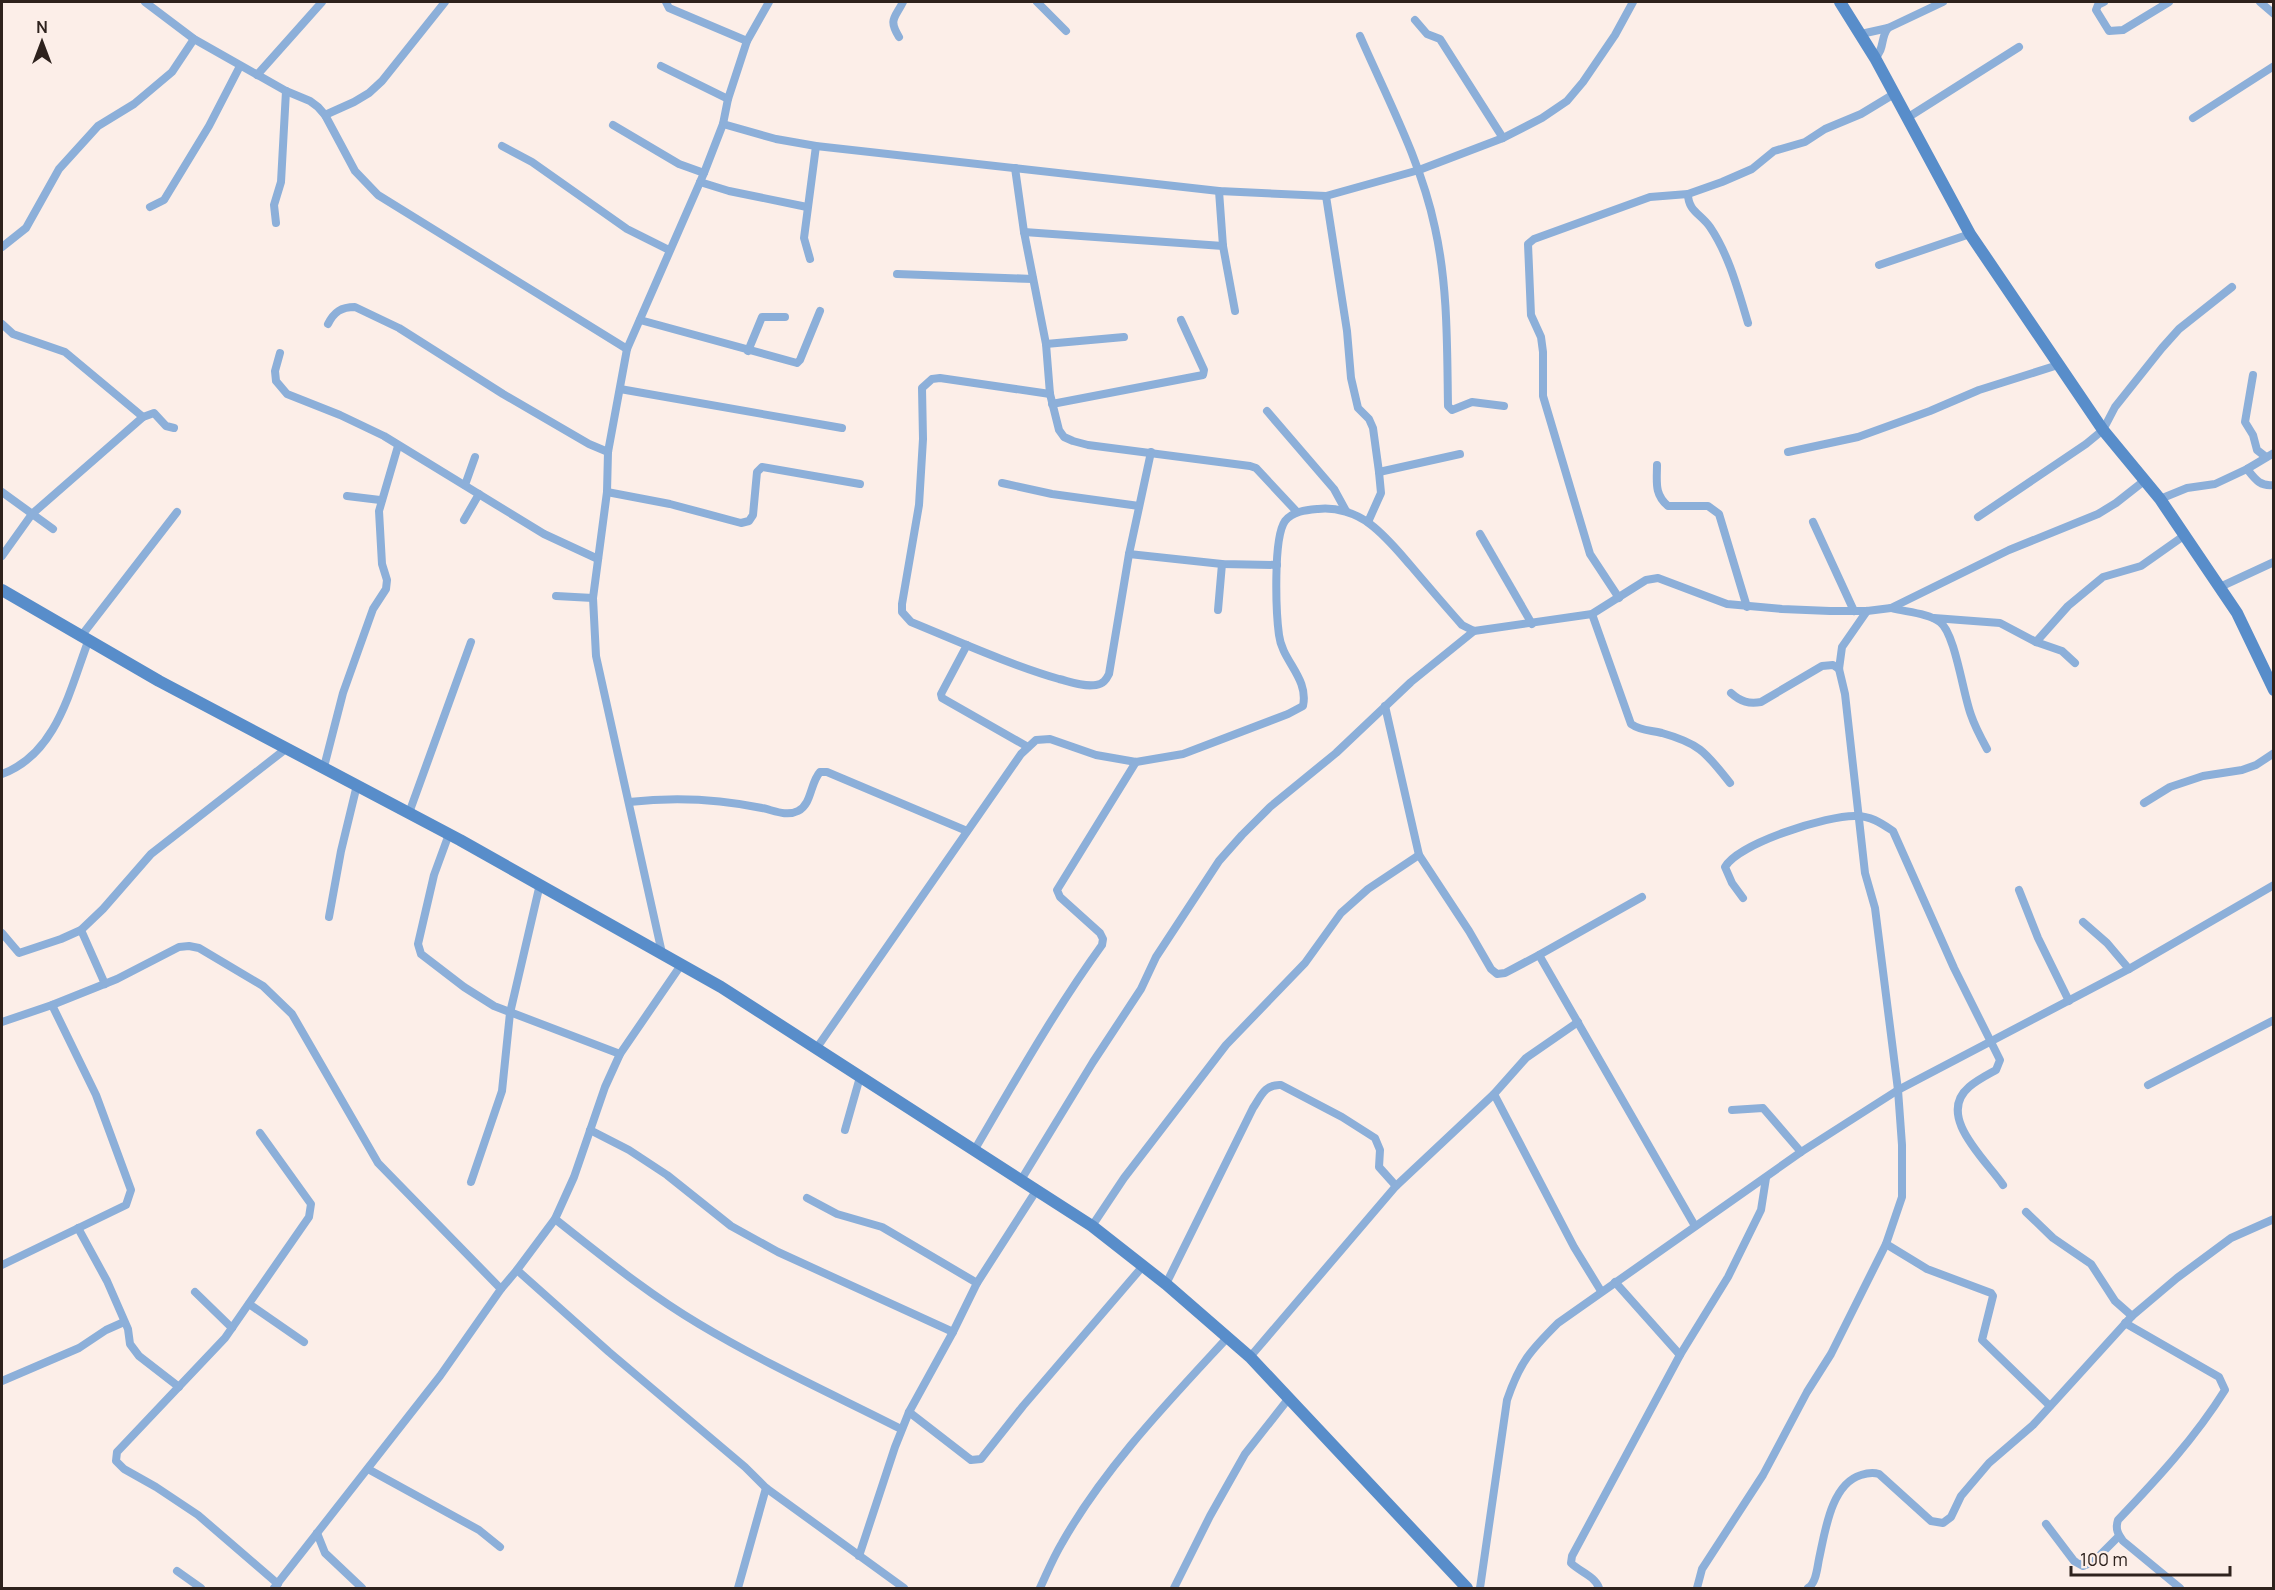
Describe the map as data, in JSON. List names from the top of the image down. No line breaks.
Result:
{"scale_bar":"100 m","north":"top"}
